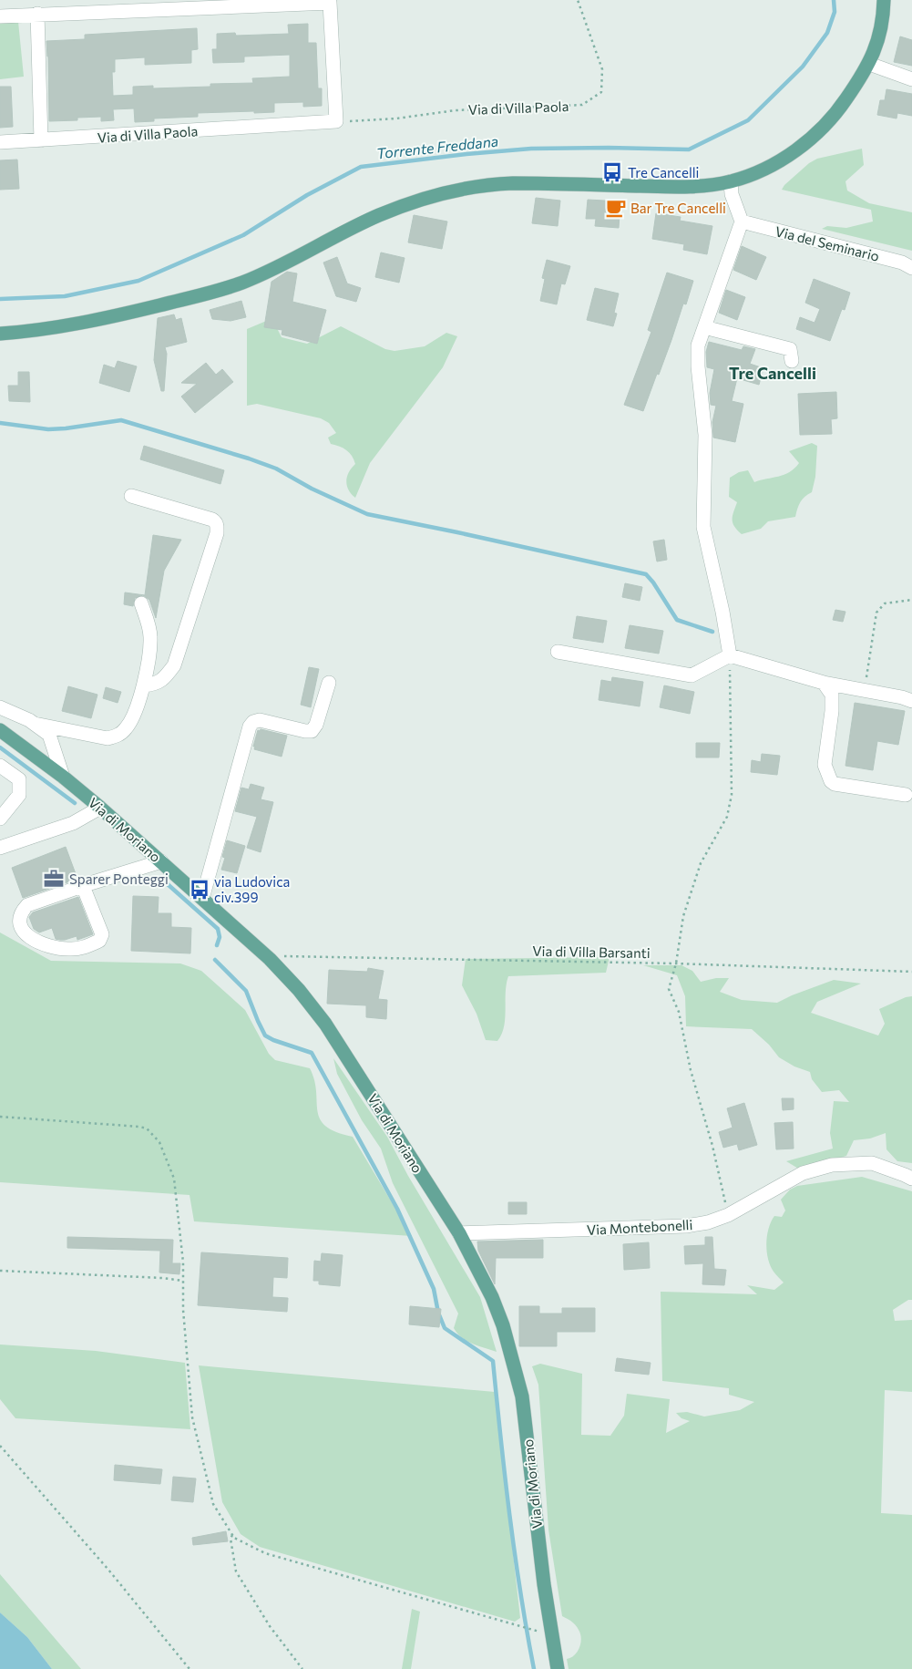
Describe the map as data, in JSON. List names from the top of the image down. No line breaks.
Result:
{"streets":{"main road":["Via di Moriano"],"street":["Via di Villa Paola","Via del Seminario","Via Montebonelli"],"path":["Via di Villa Barsanti"]},"crossings":[["Via di Moriano","Via di Villa Barsanti"],["Via di Moriano","Via Montebonelli"]],"districts":["Tre Cancelli"],"water":["Torrente Freddana"],"places":{"bus stop":["Tre Cancelli","via Ludovica civ.399"],"cafe":["Bar Tre Cancelli"],"office":["Sparer Ponteggi"]}}
